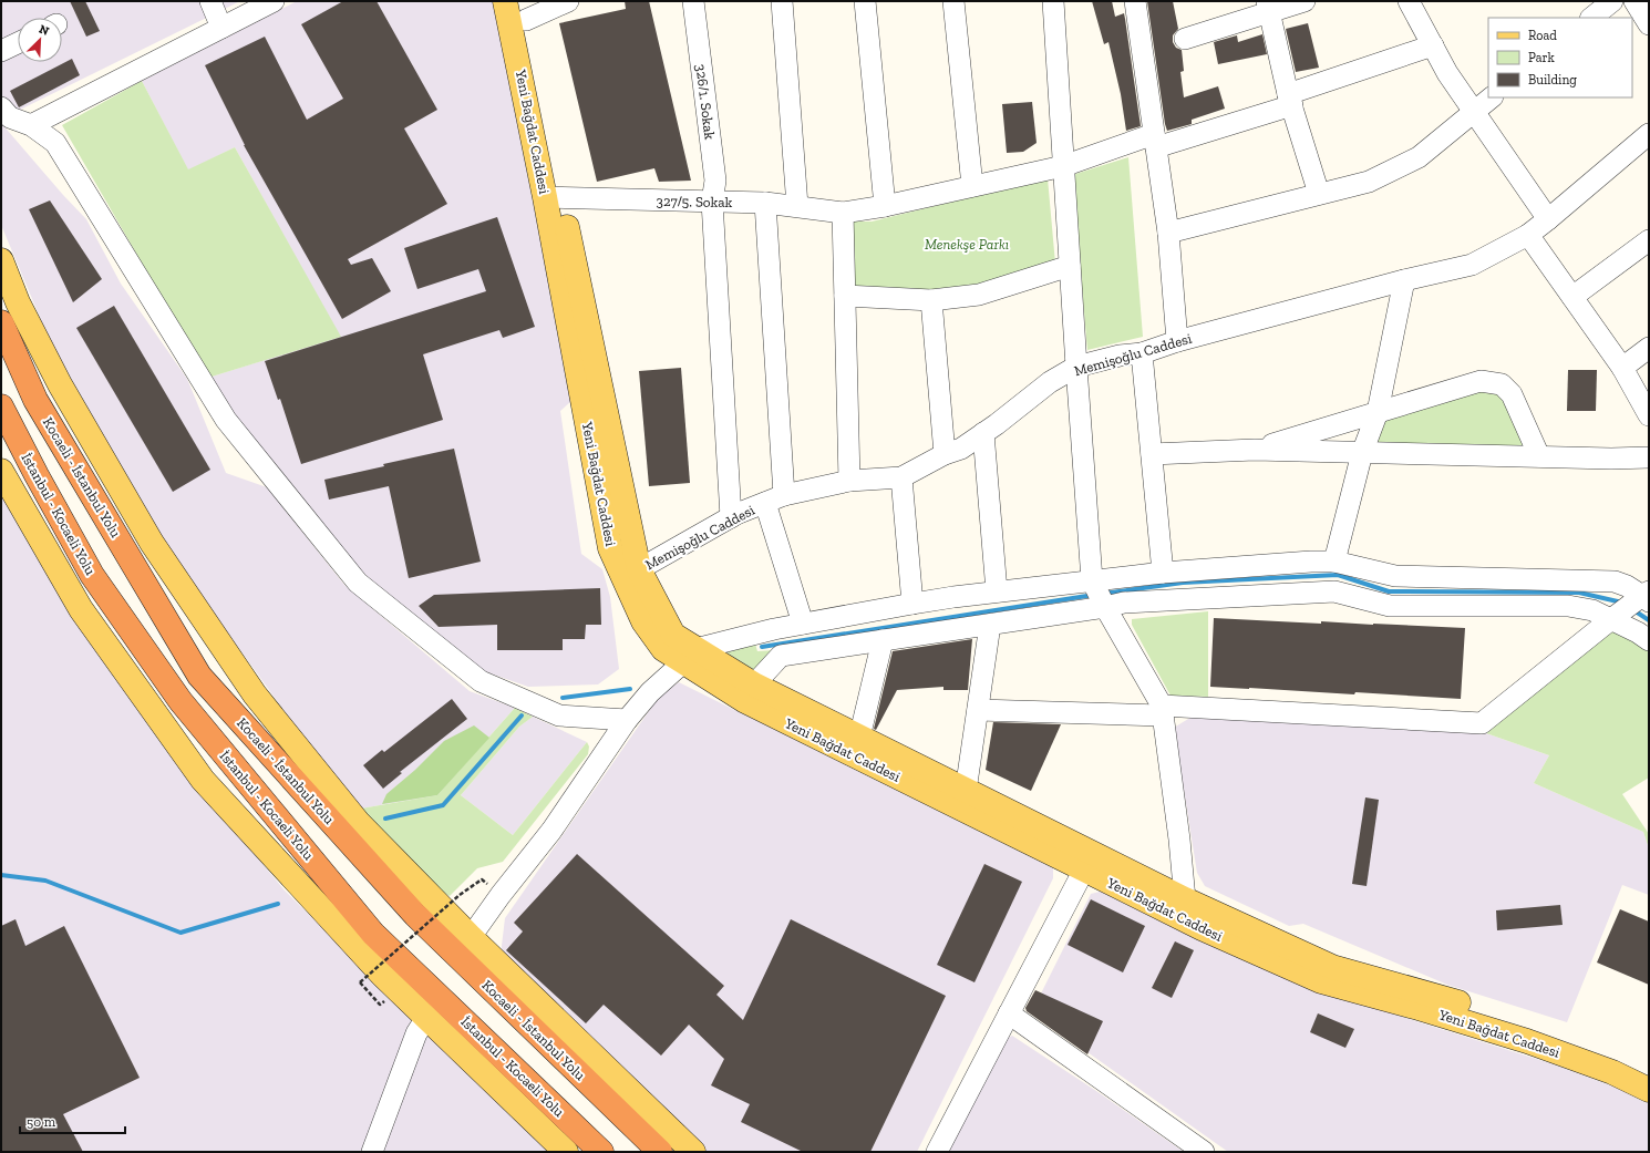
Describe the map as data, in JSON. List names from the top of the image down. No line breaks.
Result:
{"streets":{"highway":["Kocaeli - İstanbul Yolu","İstanbul - Kocaeli Yolu"],"main road":["Yeni Bağdat Caddesi"],"street":["326/1. Sokak","327/5. Sokak","Memişoğlu Caddesi"]},"crossings":[["326/1. Sokak","327/5. Sokak"],["326/1. Sokak","Memişoğlu Caddesi"],["Yeni Bağdat Caddesi","327/5. Sokak"],["Yeni Bağdat Caddesi","Memişoğlu Caddesi"]],"parks":["Menekşe Parkı"],"legend":["Road","Park","Building"],"scale_bar":"50 m","north":"top right"}
